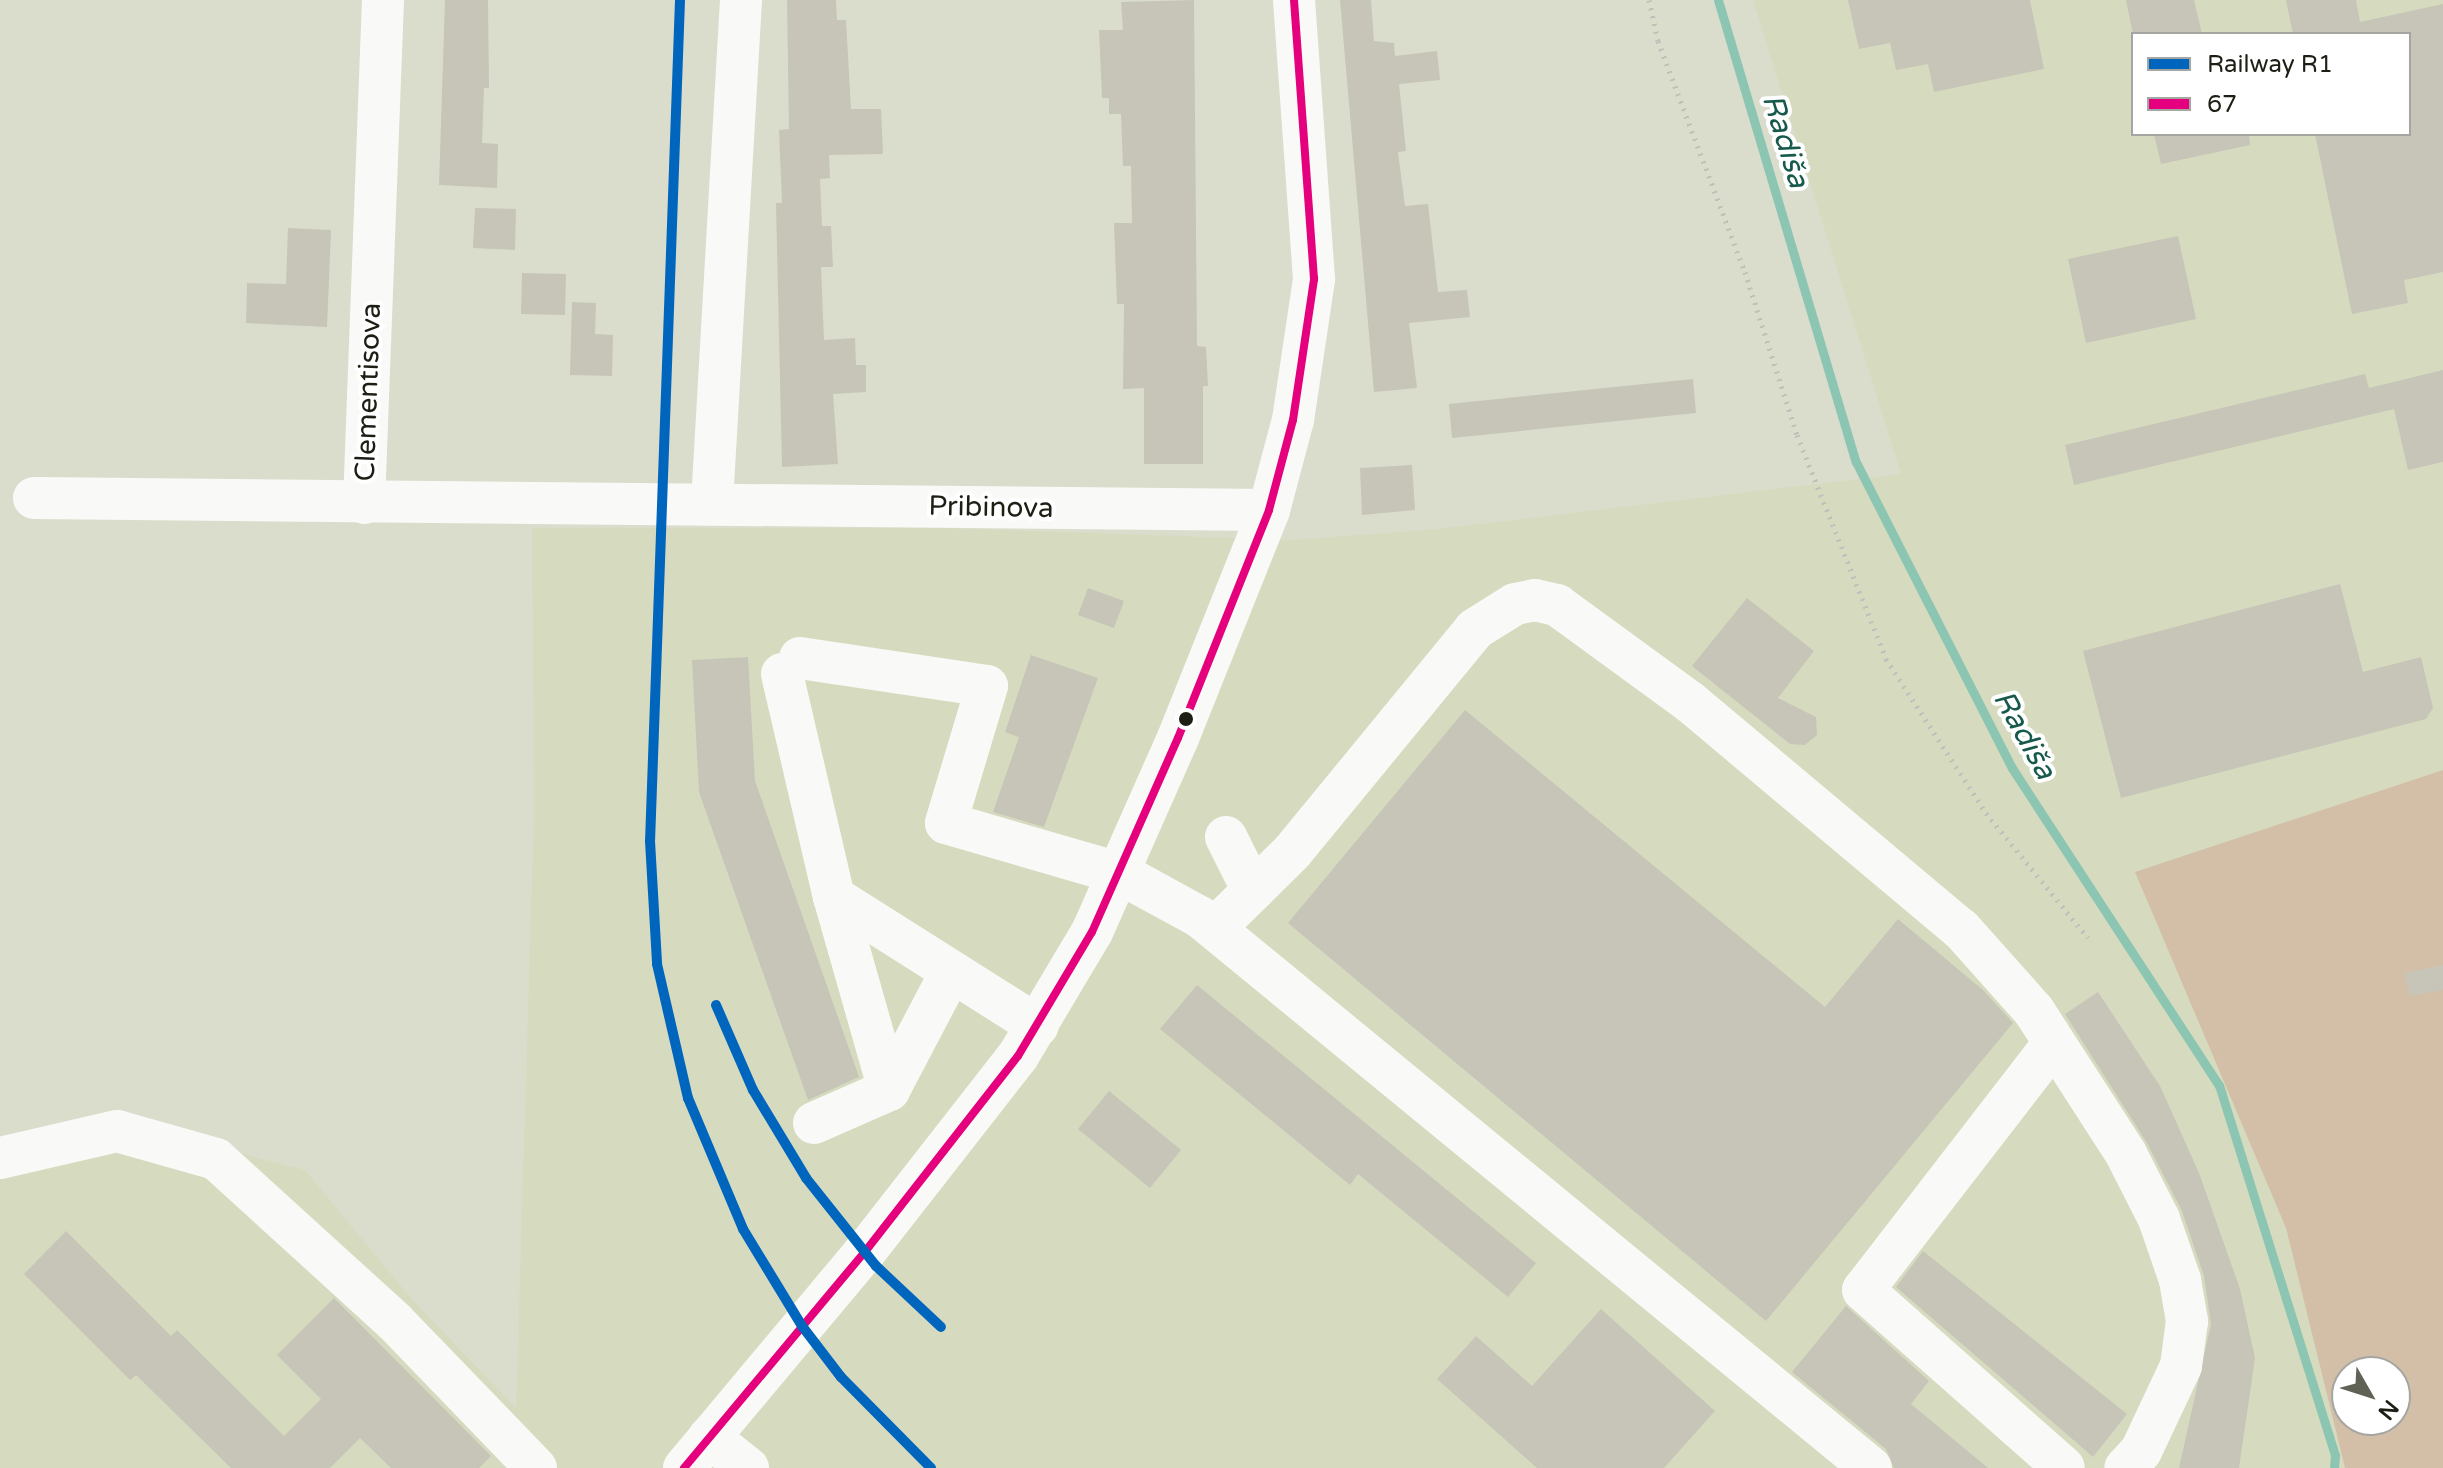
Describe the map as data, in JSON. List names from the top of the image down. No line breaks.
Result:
{"streets":{"street":["Clementisova","Pribinova"]},"crossings":[["Clementisova","Pribinova"]],"water":["Radiša"],"lines":["rail line R1","transit line 67"],"legend":["Railway R1","67"],"north":"bottom right"}
